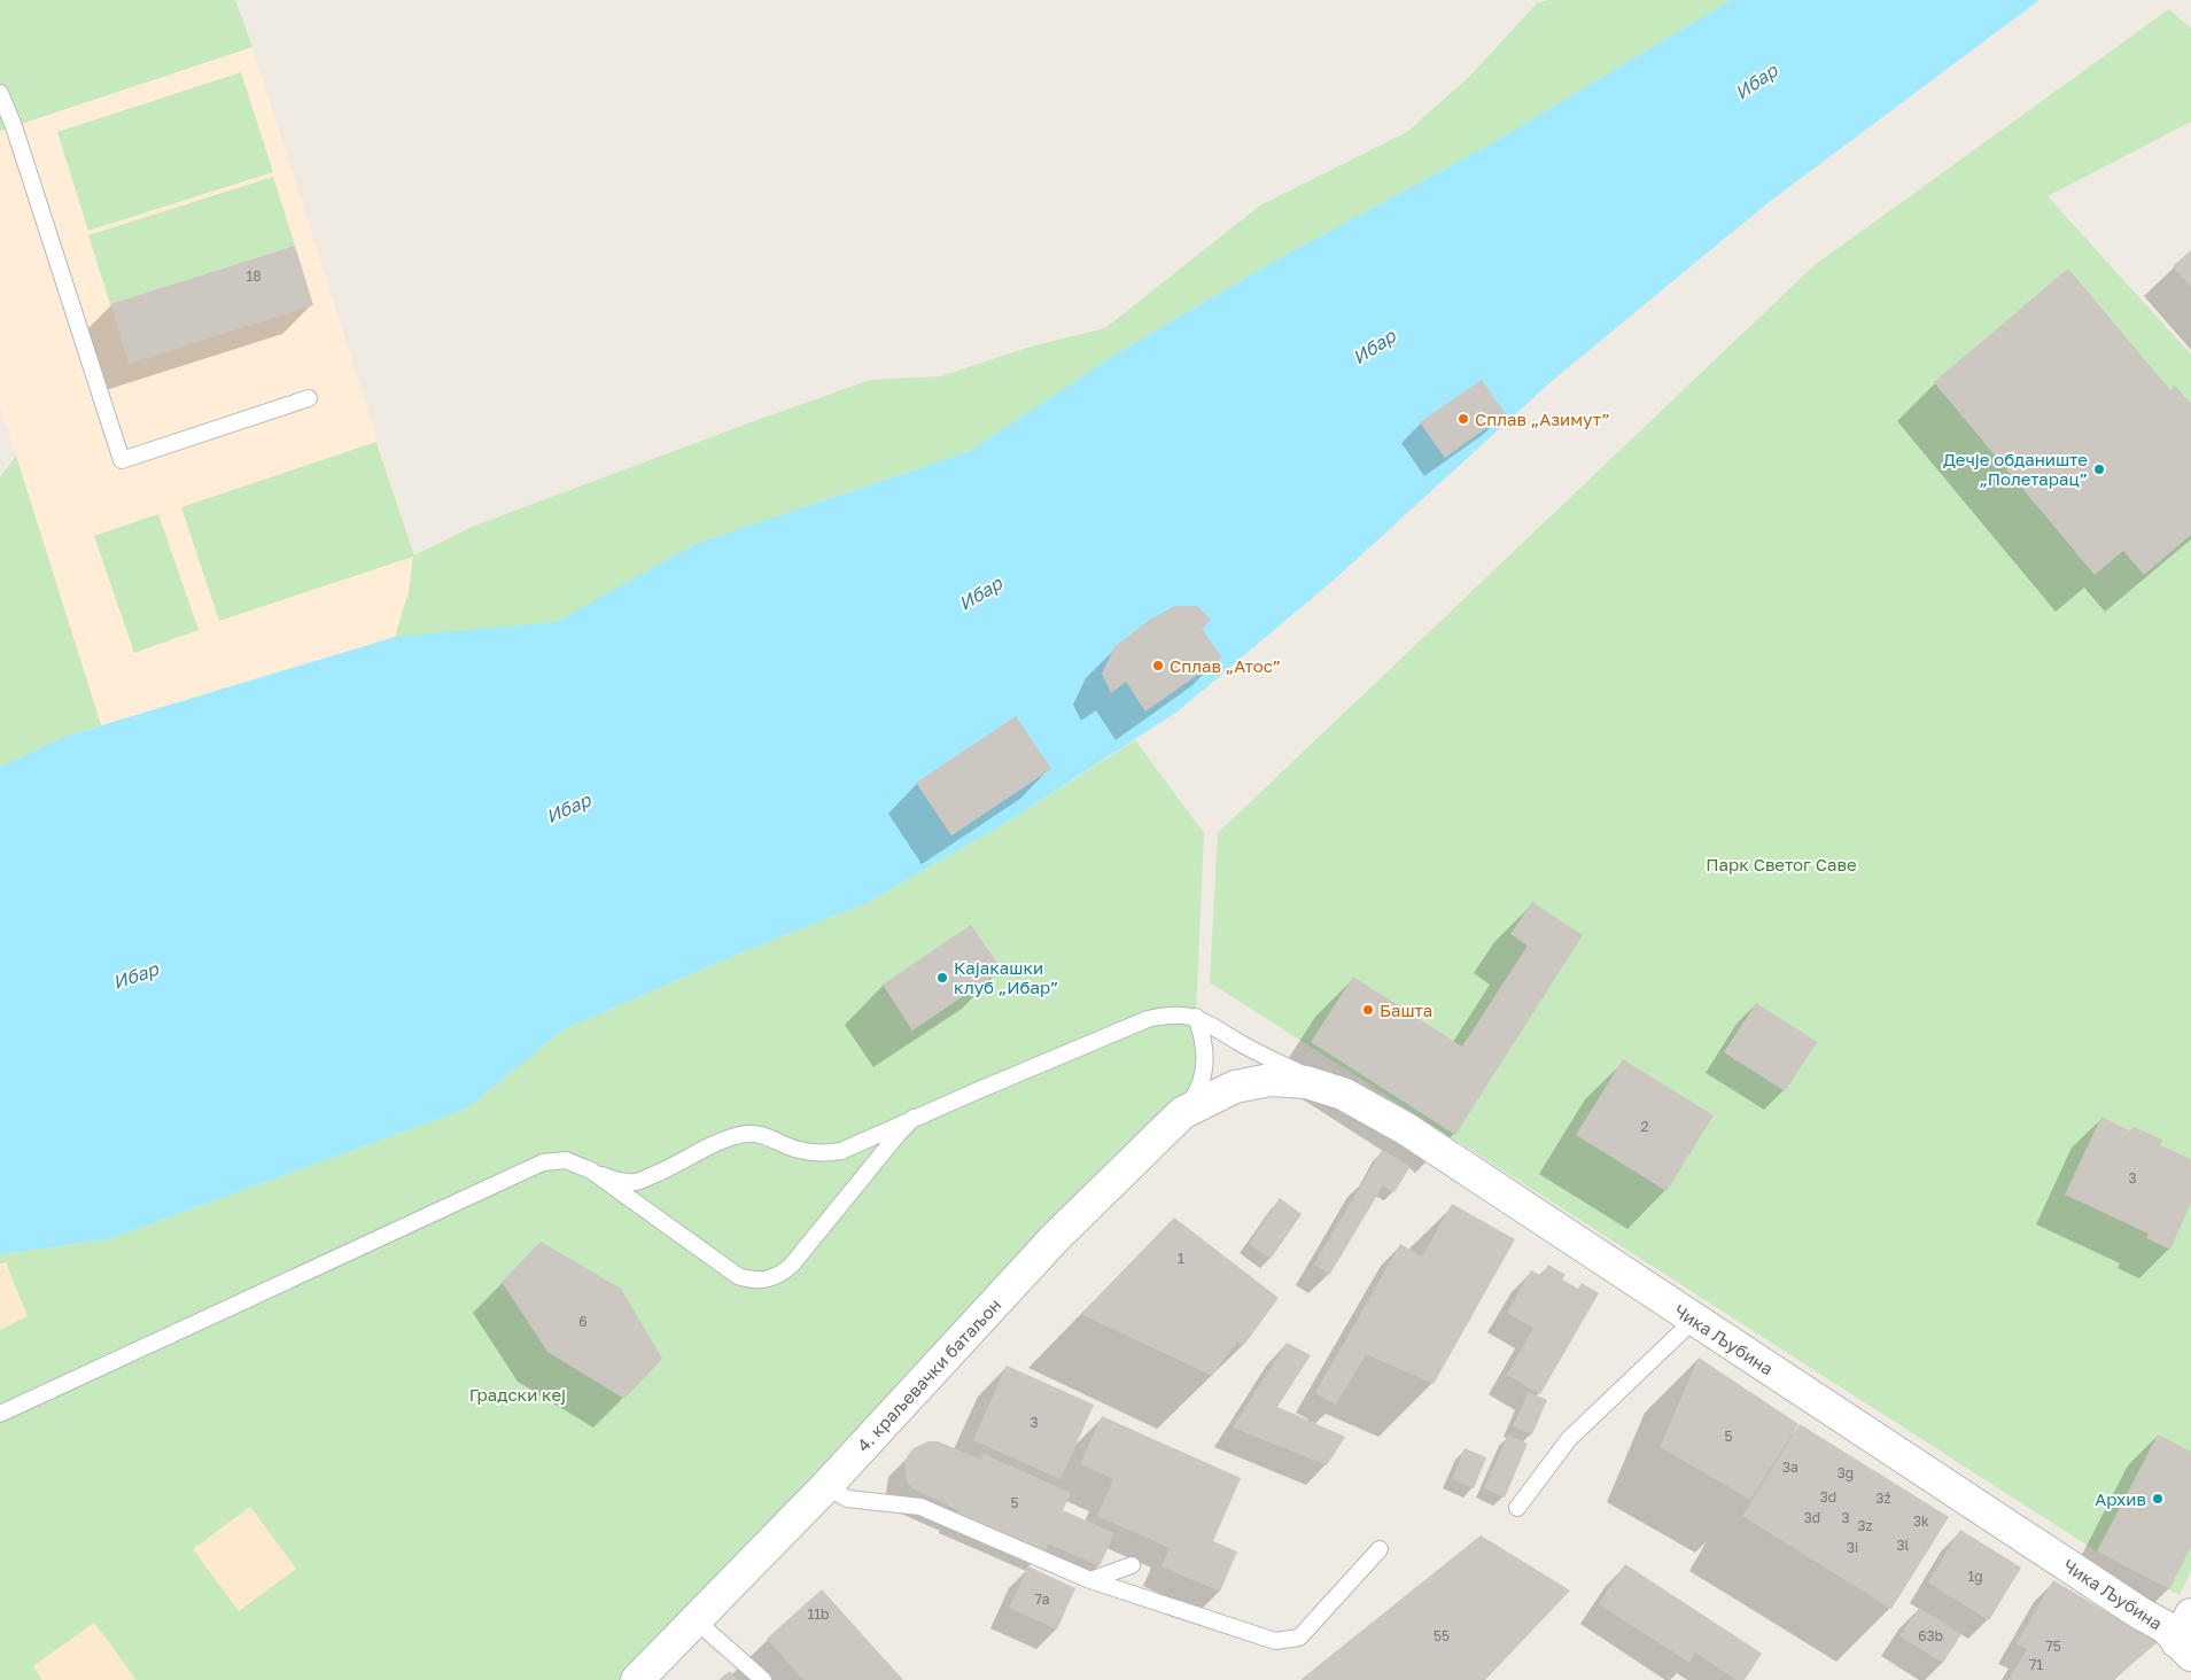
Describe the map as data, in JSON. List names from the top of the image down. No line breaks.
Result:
{"streets":{"street":["Чика Љубина","4. краљевачки батаљон"]},"crossings":[["Чика Љубина","4. краљевачки батаљон"]],"water":["Ибар"],"parks":["Парк Светог Саве","Градски кеј"],"places":["Сплав „Азимут”","Дечје обданиште „Полетарац”","Сплав „Атос”","Кајакашки клуб „Ибар”","Башта","Архив"],"house_numbers":["18","2","3","1","6","3","5","3a","3g","3d","3ž","5","3đ","3","3k","3z","3l","3i","1g","7a","11b","55","63b","75","71"]}
